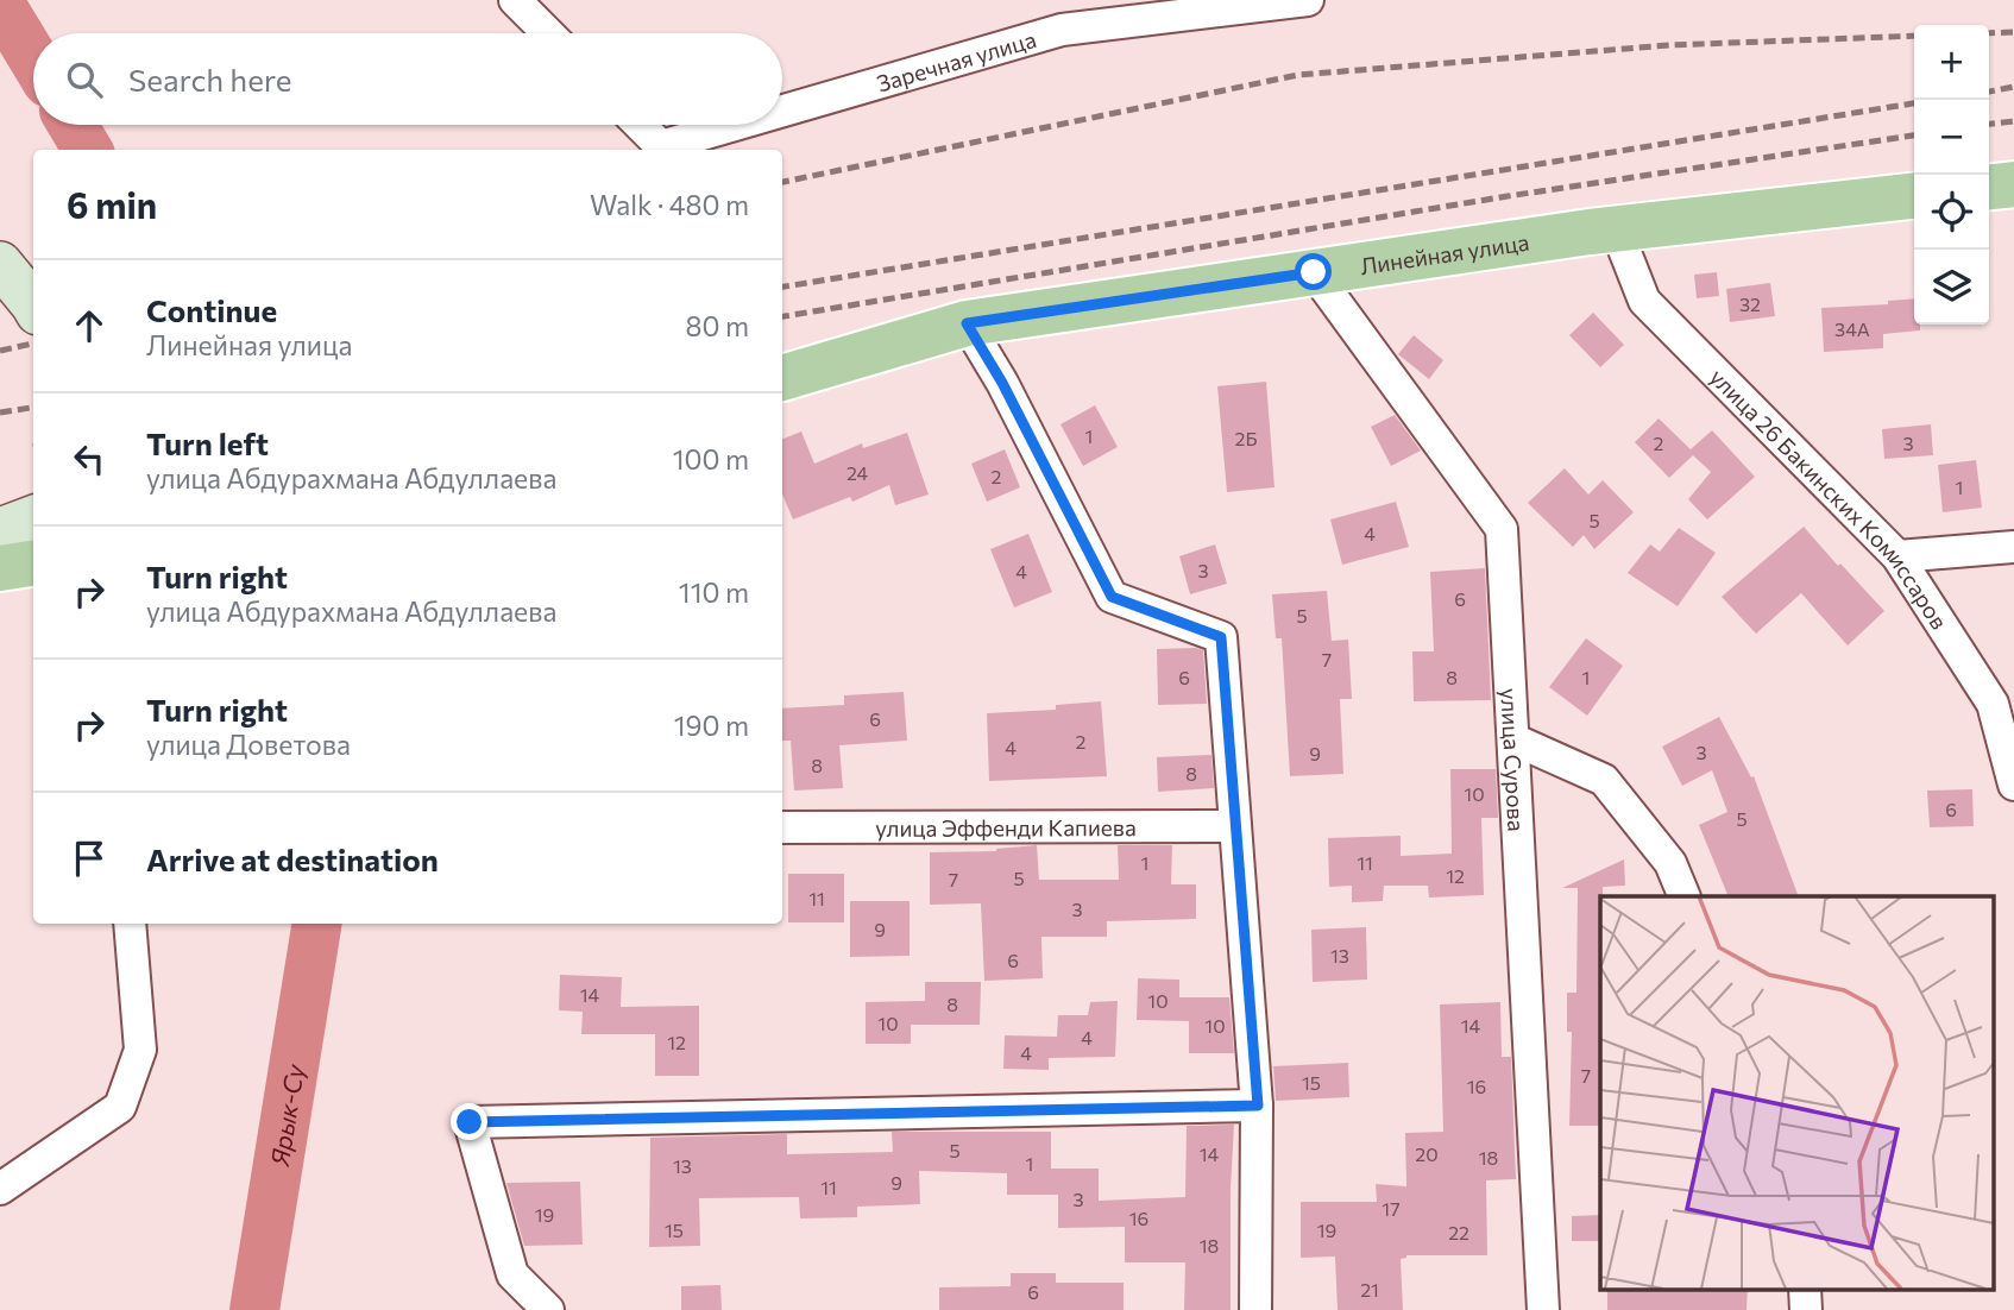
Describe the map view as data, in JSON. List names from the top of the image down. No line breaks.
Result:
{"streets":{"main road":["Линейная улица"],"street":["Заречная улица","улица 26 Бакинских Комиссаров","улица Сурова","улица Эффенди Капиева"]},"crossings":[["Линейная улица","улица 26 Бакинских Комиссаров"],["Линейная улица","улица Сурова"]],"water":["Ярык-Су"],"house_numbers":["32","34А","1","2Б","2","3","24","2","1","5","4","3","4","6","5","7","6","8","1","6","2","4","3","9","8","8","10","6","5","1","11","12","5","7","11","3","9","13","6","14","10","8","10","10","14","4","12","4","7","15","16","5","14","20","18","1","13","9","11","3","17","19","16","15","19","22","18","21","6"],"page":{"map_buttons":["+","−"],"search":"Search here","heading":["6 min","Walk · 480 m"],"list":[["Continue","Линейная улица","80 m"],["Turn left","улица Абдурахмана Абдуллаева","100 m"],["Turn right","улица Абдурахмана Абдуллаева","110 m"],["Turn right","улица Доветова","190 m"],"Arrive at destination"]}}
